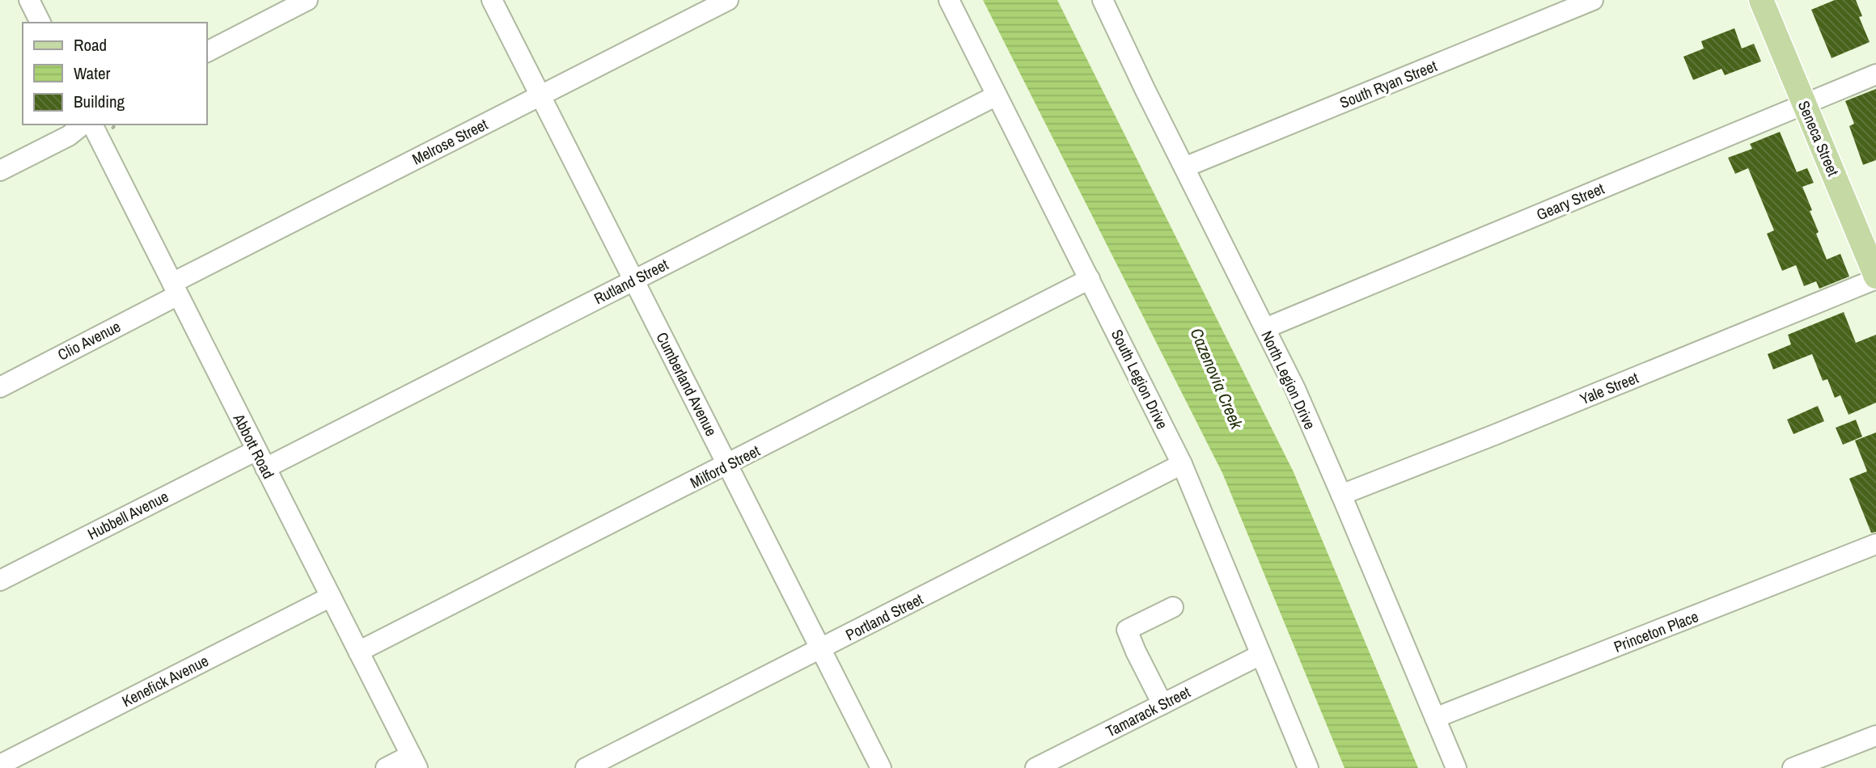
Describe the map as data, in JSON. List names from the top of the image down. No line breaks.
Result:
{"streets":{"main road":["Seneca Street"],"street":["South Ryan Street","Melrose Street","Geary Street","Rutland Street","Clio Avenue","South Legion Drive","North Legion Drive","Cumberland Avenue","Yale Street","Abbott Road","Milford Street","Hubbell Avenue","Portland Street","Princeton Place","Kenefick Avenue","Tamarack Street"]},"crossings":[["South Ryan Street","North Legion Drive"],["Seneca Street","Geary Street"],["Seneca Street","Yale Street"],["Melrose Street","Clio Avenue"],["Melrose Street","Cumberland Avenue"],["Melrose Street","Abbott Road"],["Geary Street","North Legion Drive"],["Rutland Street","South Legion Drive"],["Rutland Street","Cumberland Avenue"],["Rutland Street","Abbott Road"],["Clio Avenue","Abbott Road"],["South Legion Drive","Milford Street"],["South Legion Drive","Portland Street"],["South Legion Drive","Tamarack Street"],["North Legion Drive","Yale Street"],["North Legion Drive","Princeton Place"],["Cumberland Avenue","Milford Street"],["Cumberland Avenue","Portland Street"],["Abbott Road","Milford Street"],["Abbott Road","Hubbell Avenue"],["Abbott Road","Kenefick Avenue"]],"water":["Cazenovia Creek"],"legend":["Road","Water","Building"]}
